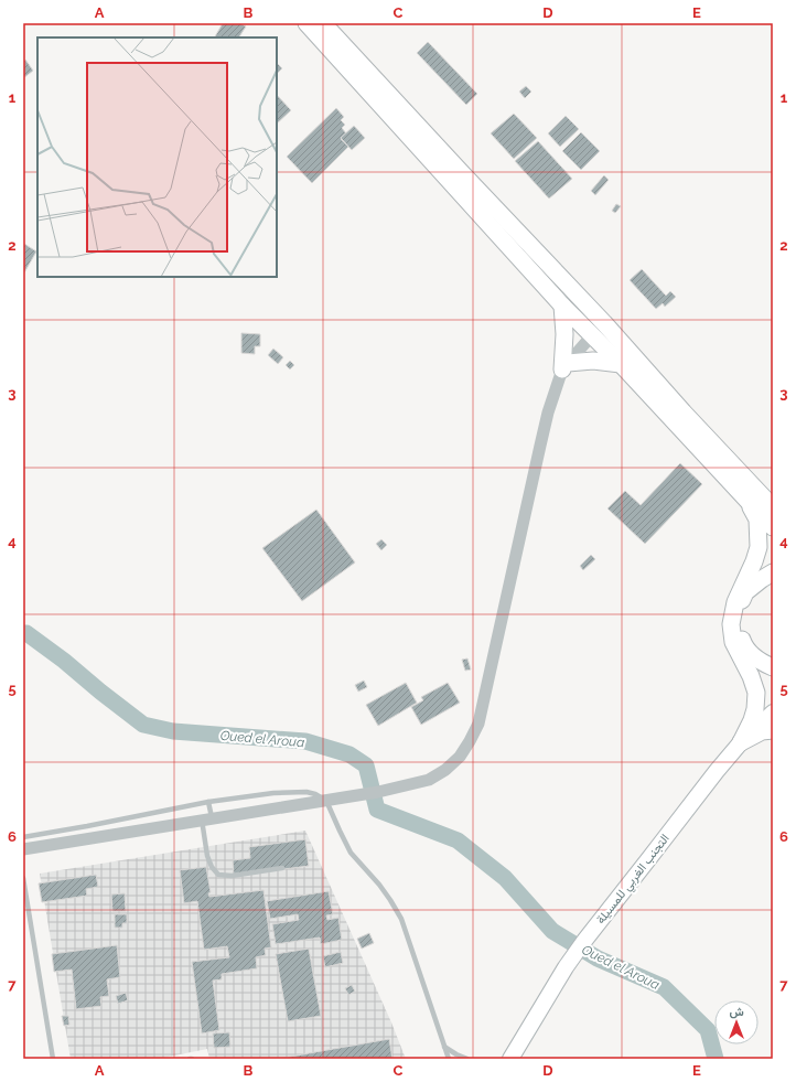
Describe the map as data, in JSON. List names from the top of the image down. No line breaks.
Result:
{"streets":{"main road":["التجنب الغربي للمسيلة"]},"water":["Oued el Aroua"],"north":"top","grid":{"columns":["A","B","C","D","E"],"rows":["1","2","3","4","5","6","7"]}}
